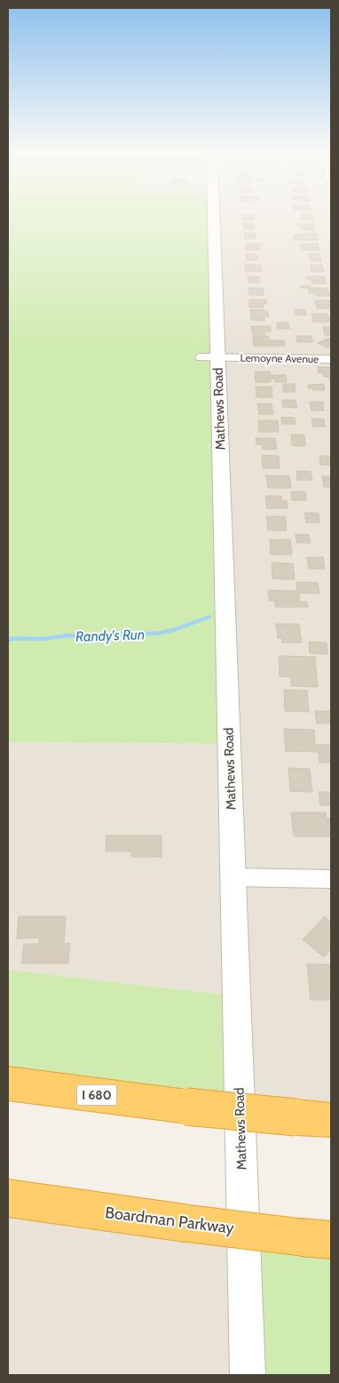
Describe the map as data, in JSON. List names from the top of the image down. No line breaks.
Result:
{"streets":{"highway":["I 680","Boardman Parkway"],"street":["Lemoyne Avenue","Mathews Road"]},"crossings":[["Lemoyne Avenue","Mathews Road"]],"water":["Randy's Run"]}
